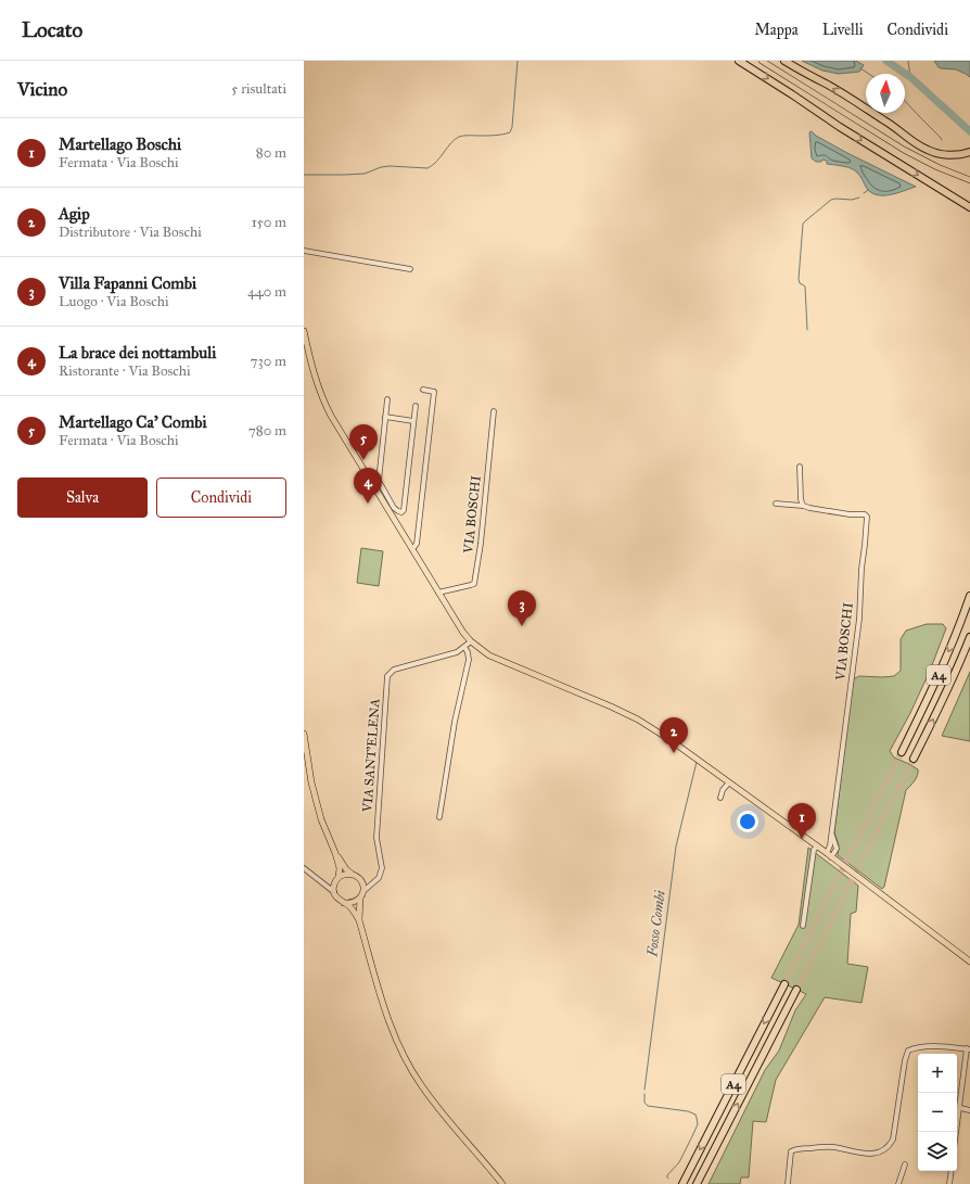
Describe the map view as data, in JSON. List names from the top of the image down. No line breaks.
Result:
{"streets":{"highway":["A4"],"street":["VIA BOSCHI","VIA SANT'ELENA"]},"water":["Fosso Combi"],"north":"top","page":{"header":"Locato","nav":["Mappa","Livelli","Condividi"],"heading":["Vicino","5 risultati"],"list":[{"mark":"1","name":"Martellago Boschi","note":"Fermata · Via Boschi","value":"80 m"},{"mark":"2","name":"Agip","note":"Distributore · Via Boschi","value":"150 m"},{"mark":"3","name":"Villa Fapanni Combi","note":"Luogo · Via Boschi","value":"440 m"},{"mark":"4","name":"La brace dei nottambuli","note":"Ristorante · Via Boschi","value":"730 m"},{"mark":"5","name":"Martellago Ca' Combi","note":"Fermata · Via Boschi","value":"780 m"}],"pins":["5","4","3","2","1"],"buttons":["Salva","Condividi"],"map_buttons":["+","−"]}}
